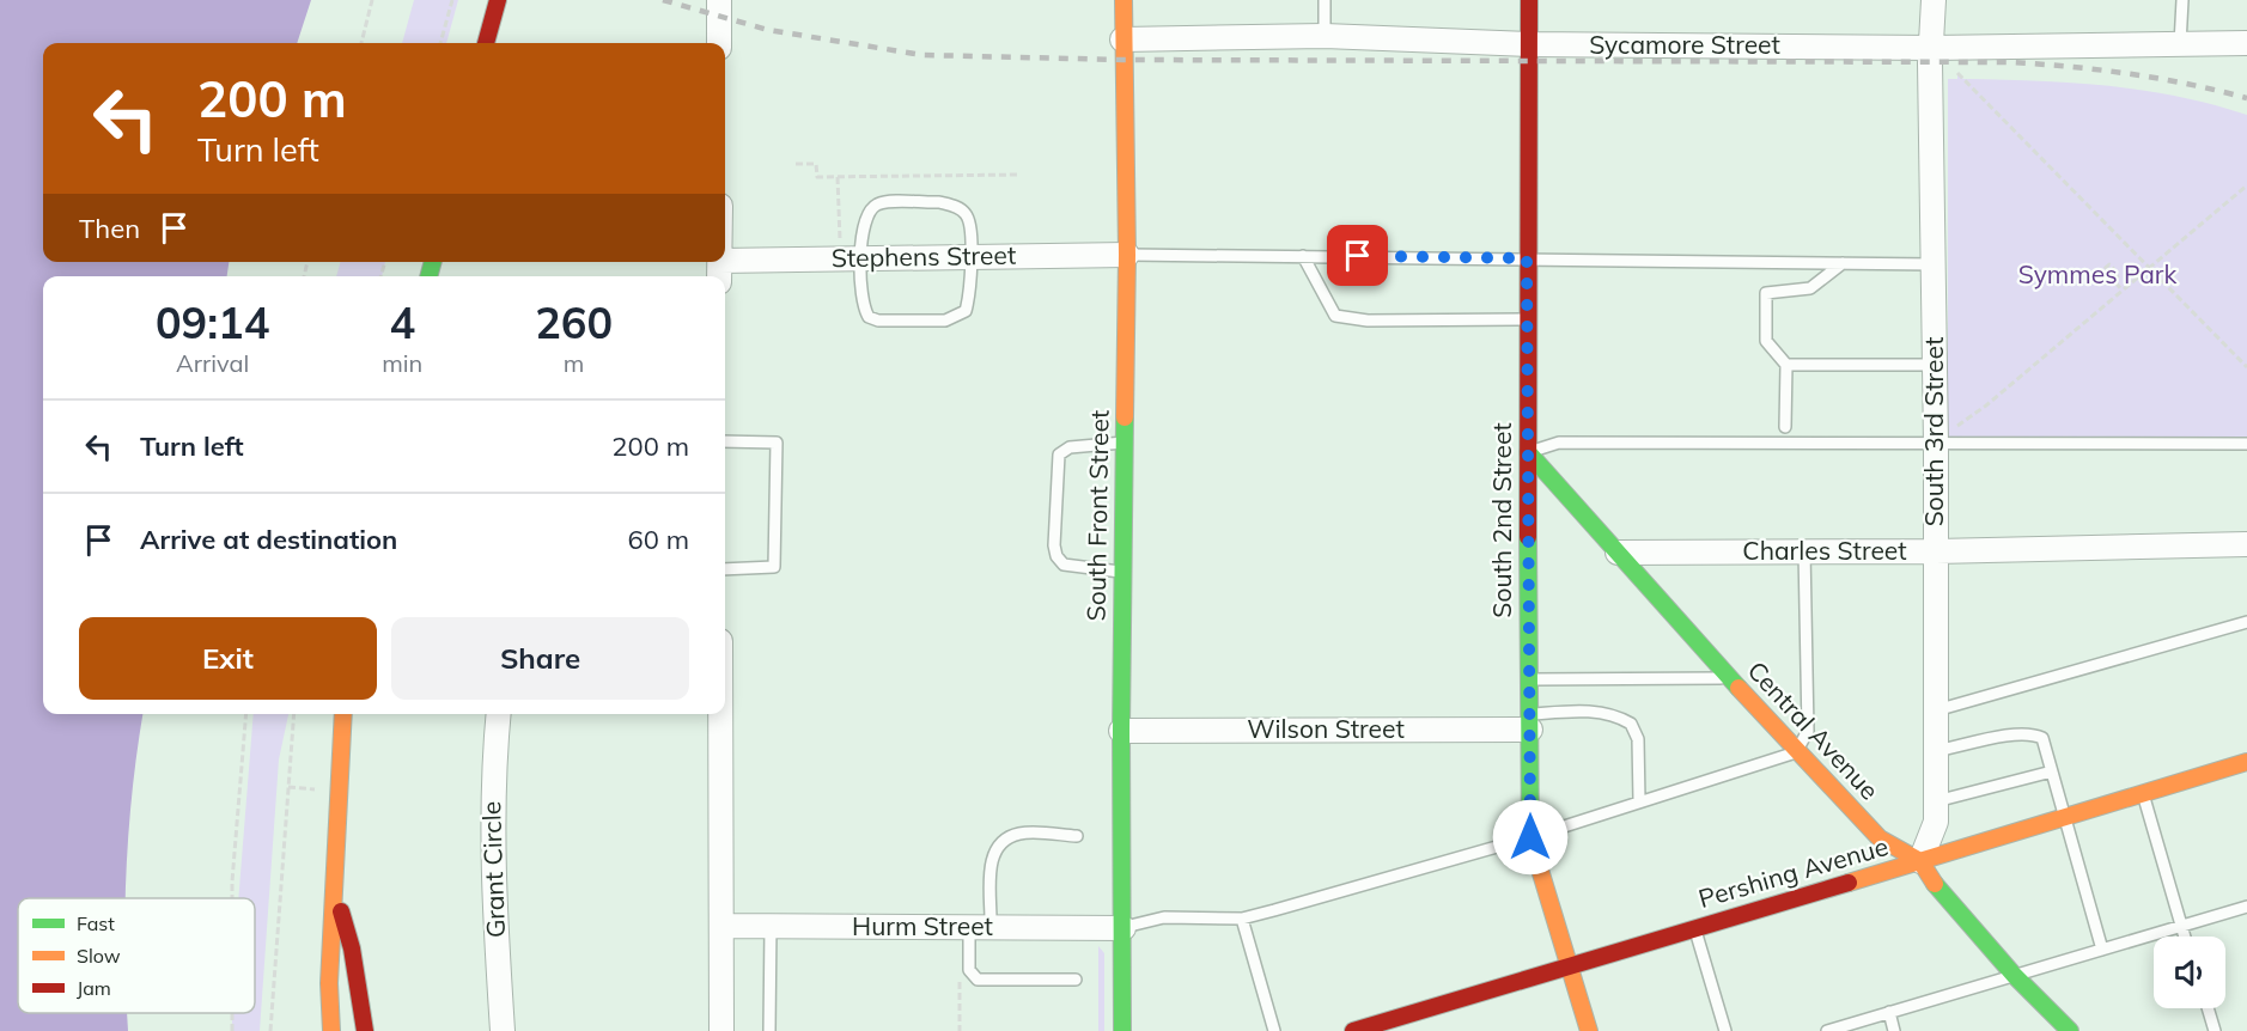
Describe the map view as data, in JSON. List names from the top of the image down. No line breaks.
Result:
{"streets":{"street":["Sycamore Street","Stephens Street","South 3rd Street","South Front Street","South 2nd Street","Charles Street","Wilson Street","Central Avenue","Grant Circle","Pershing Avenue","Hurm Street"]},"crossings":[["Sycamore Street","South 3rd Street"],["Sycamore Street","South Front Street"],["Sycamore Street","South 2nd Street"],["Stephens Street","South Front Street"],["South 3rd Street","Charles Street"],["South 3rd Street","Central Avenue"],["South 3rd Street","Pershing Avenue"],["South Front Street","Wilson Street"],["South Front Street","Hurm Street"],["South 2nd Street","Wilson Street"],["South 2nd Street","Central Avenue"],["South 2nd Street","Pershing Avenue"],["Charles Street","Central Avenue"],["Central Avenue","Pershing Avenue"]],"parks":["Symmes Park"],"legend":["Fast","Slow","Jam"],"page":{"turn":["200 m","Turn left"],"then":"Then","eta":["09:14","Arrival","4","min","260","m"],"list":[{"name":"Turn left","value":"200 m"},{"name":"Arrive at destination","value":"60 m"}],"buttons":["Exit","Share"]}}
